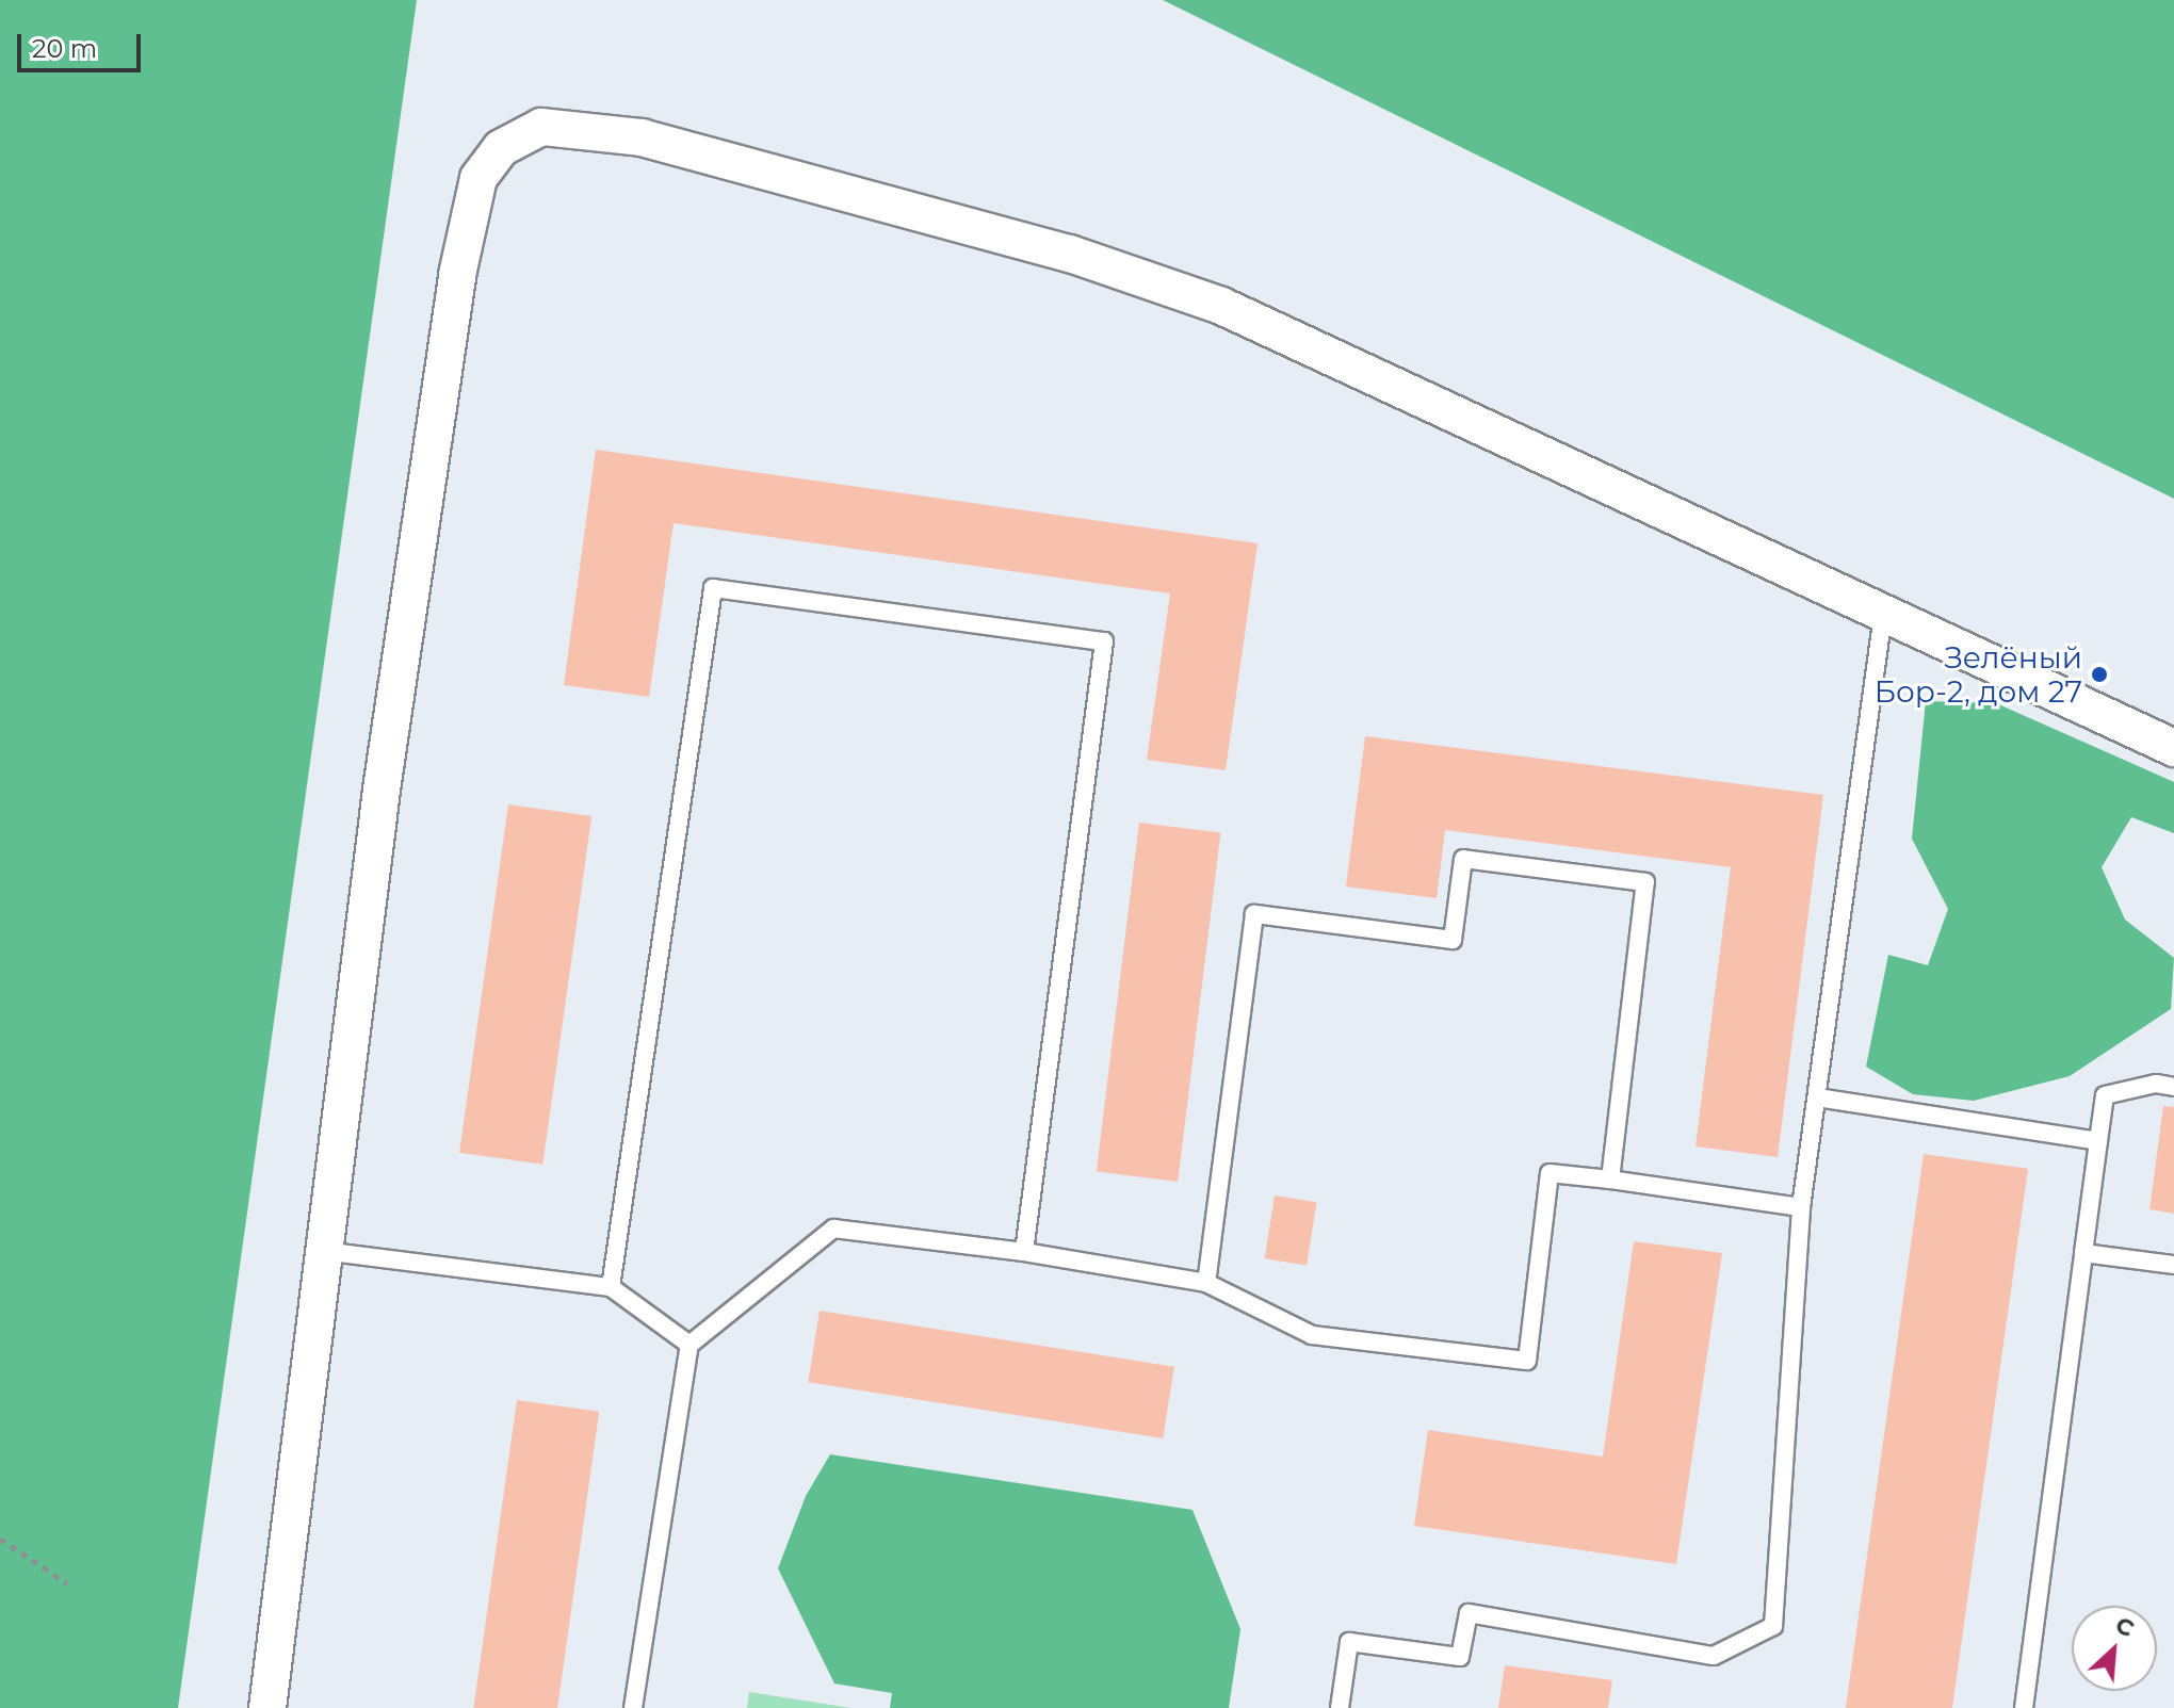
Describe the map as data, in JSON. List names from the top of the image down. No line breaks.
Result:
{"places":["Зелёный Бор-2, дом 27"],"scale_bar":"20 m","north":"top right"}
